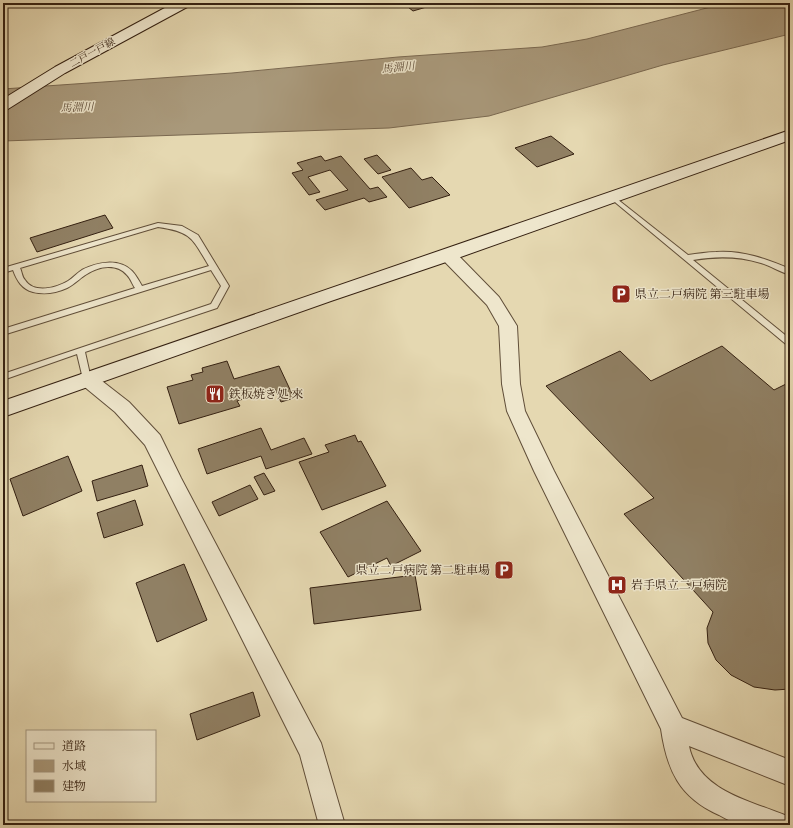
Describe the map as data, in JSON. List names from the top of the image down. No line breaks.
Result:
{"streets":{"street":["二戸一戸線"]},"water":["馬淵川"],"places":{"parking":["県立二戸病院 第三駐車場","県立二戸病院 第二駐車場"],"restaurant":["鉄板焼き処 來"],"hospital":["岩手県立二戸病院"]},"legend":["道路","水域","建物"]}
